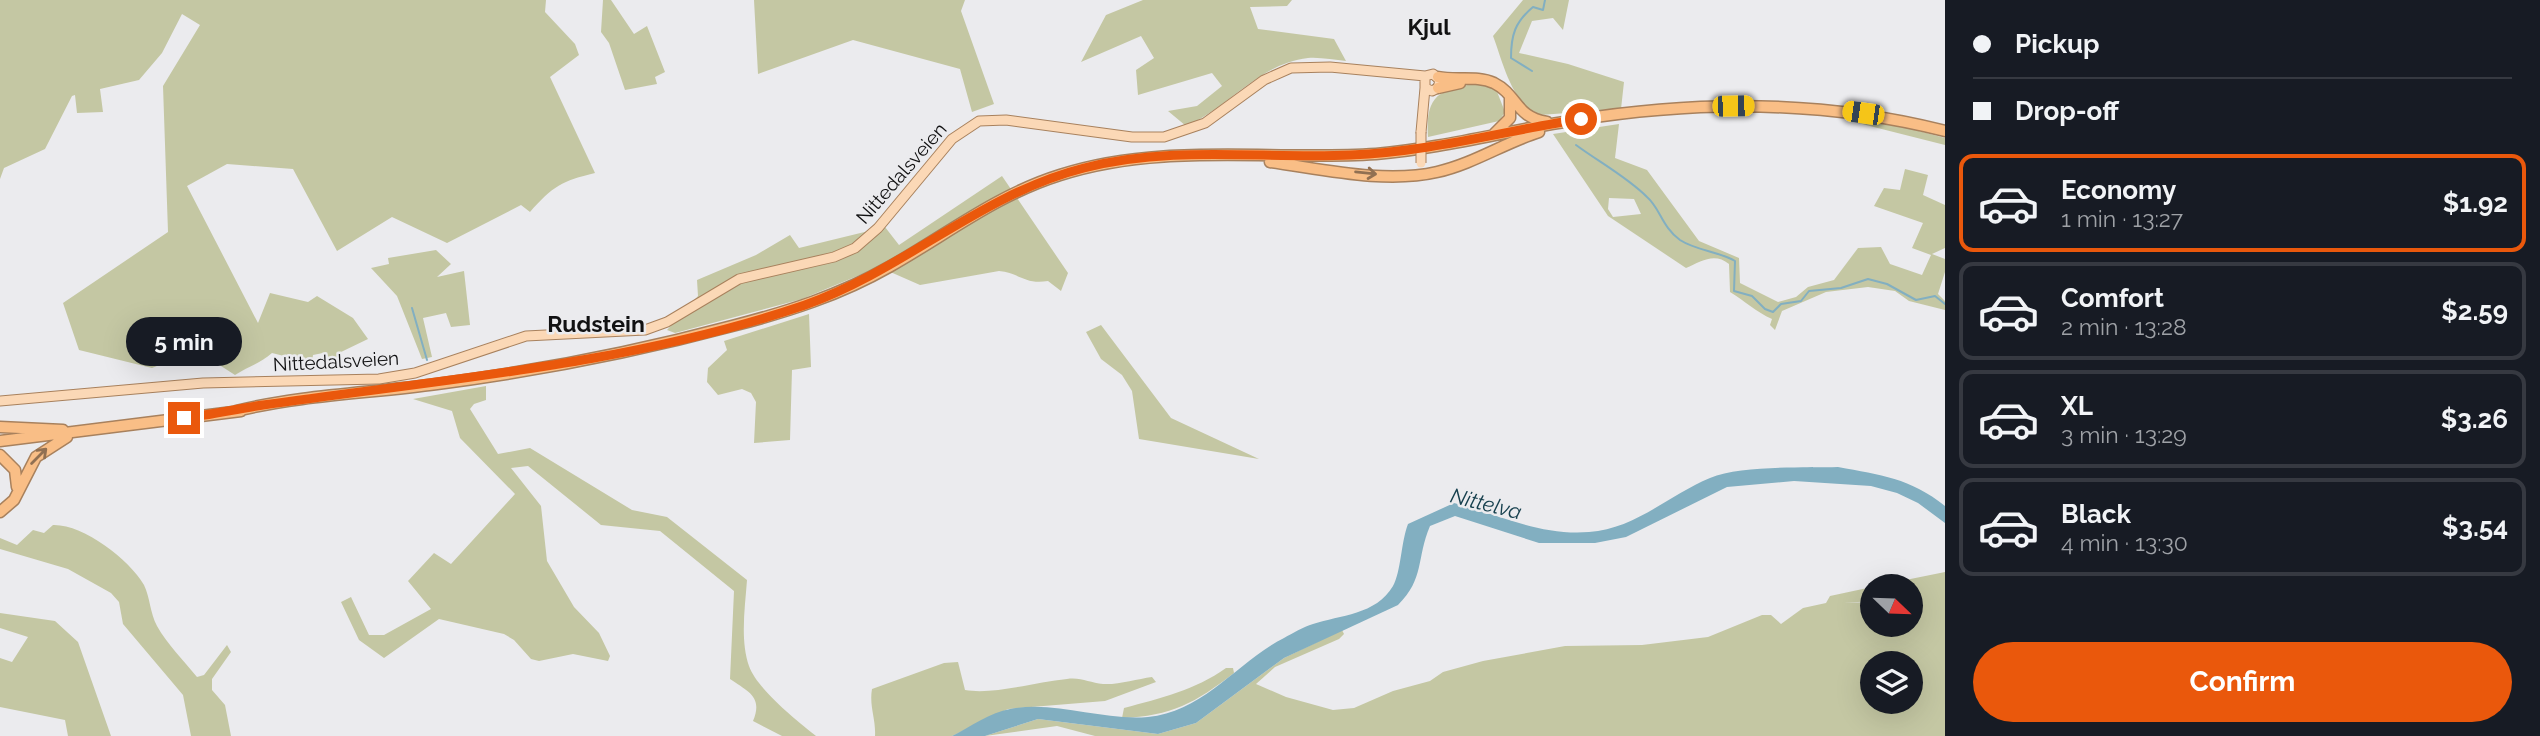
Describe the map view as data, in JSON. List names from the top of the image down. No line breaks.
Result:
{"streets":{"main road":["Nittedalsveien"]},"districts":["Kjul","Rudstein"],"water":["Nittelva"],"north":"bottom right","page":{"banner":["Pickup","Drop-off"],"list":[{"name":"Economy","note":"1 min · 13:27","value":"$1.92"},{"name":"Comfort","note":"2 min · 13:28","value":"$2.59"},{"name":"XL","note":"3 min · 13:29","value":"$3.26"},{"name":"Black","note":"4 min · 13:30","value":"$3.54"}],"bubble":"5 min","buttons":"Confirm"}}
